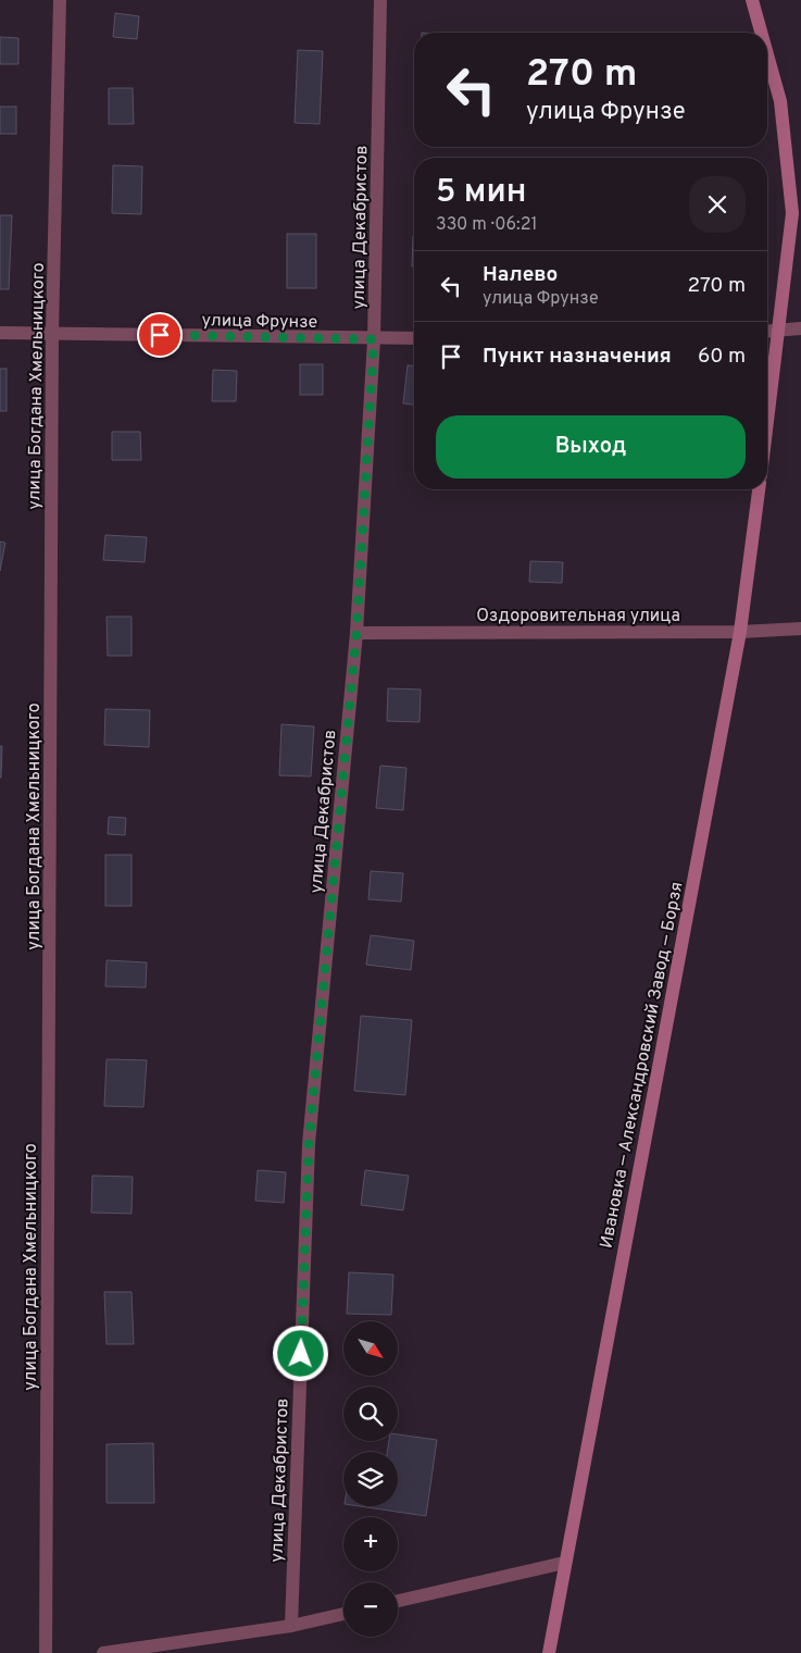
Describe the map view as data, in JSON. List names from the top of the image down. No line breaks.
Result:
{"streets":{"main road":["Ивановка — Александровский Завод — Борзя"],"street":["улица Декабристов","улица Фрунзе","улица Богдана Хмельницкого","Оздоровительная улица"]},"crossings":[["улица Декабристов","улица Фрунзе"],["улица Декабристов","Оздоровительная улица"],["улица Фрунзе","улица Богдана Хмельницкого"],["Оздоровительная улица","Ивановка — Александровский Завод — Борзя"]],"north":"bottom right","page":{"turn":["270 m","улица Фрунзе"],"heading":["5 мин","330 m · 06:21"],"list":[{"name":"Налево","note":"улица Фрунзе","value":"270 m"},{"name":"Пункт назначения","value":"60 m"}],"buttons":"Выход","map_buttons":["+","−"]}}
